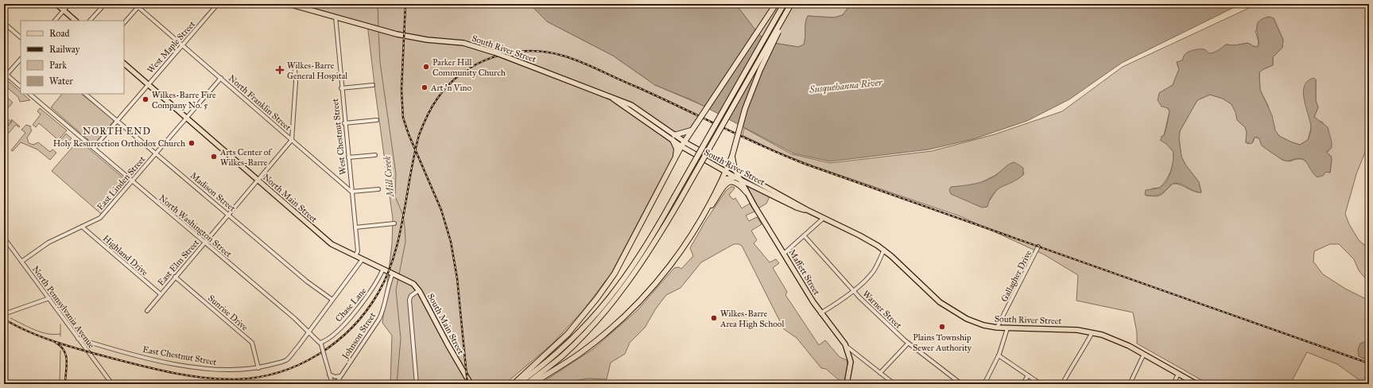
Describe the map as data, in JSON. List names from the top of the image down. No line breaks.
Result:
{"streets":{"main road":["South River Street","North Main Street","Maffett Street","South Main Street"],"street":["West Maple Street","North Franklin Street","West Chestnut Street","East Linden Street","Madison Street","North Washington Street","Highland Drive","East Elm Street","Gallagher Drive","Chase Lane","North Pennsylvania Avenue","Warner Street","Sunrise Drive","Johnson Street","East Chestnut Street"]},"crossings":[["West Maple Street","North Franklin Street"],["West Maple Street","Madison Street"],["West Maple Street","North Main Street"],["West Maple Street","North Washington Street"],["South River Street","West Chestnut Street"],["South River Street","Maffett Street"],["South River Street","Gallagher Drive"],["North Franklin Street","West Chestnut Street"],["North Franklin Street","East Linden Street"],["North Franklin Street","East Elm Street"],["West Chestnut Street","North Main Street"],["East Linden Street","Madison Street"],["East Linden Street","North Main Street"],["East Linden Street","North Washington Street"],["East Linden Street","Highland Drive"],["East Linden Street","North Pennsylvania Avenue"],["Madison Street","East Elm Street"],["Madison Street","East Chestnut Street"],["North Main Street","East Elm Street"],["North Main Street","Chase Lane"],["North Main Street","South Main Street"],["North Main Street","Johnson Street"],["North Main Street","East Chestnut Street"],["North Washington Street","East Elm Street"],["North Washington Street","Chase Lane"],["North Washington Street","East Chestnut Street"],["Highland Drive","East Elm Street"],["East Elm Street","Sunrise Drive"],["North Pennsylvania Avenue","East Chestnut Street"],["Sunrise Drive","East Chestnut Street"]],"districts":["NORTH END"],"water":["Susquehanna River","Mill Creek"],"places":{"other":["Parker Hill Community Church","Art 'n Vino","Wilkes-Barre Fire Company No. 5","Holy Resurrection Orthodox Church","Arts Center of Wilkes-Barre","Wilkes-Barre Area High School","Plains Township Sewer Authority"],"health":["Wilkes-Barre General Hospital"]},"legend":["Road","Railway","Park","Water"]}
